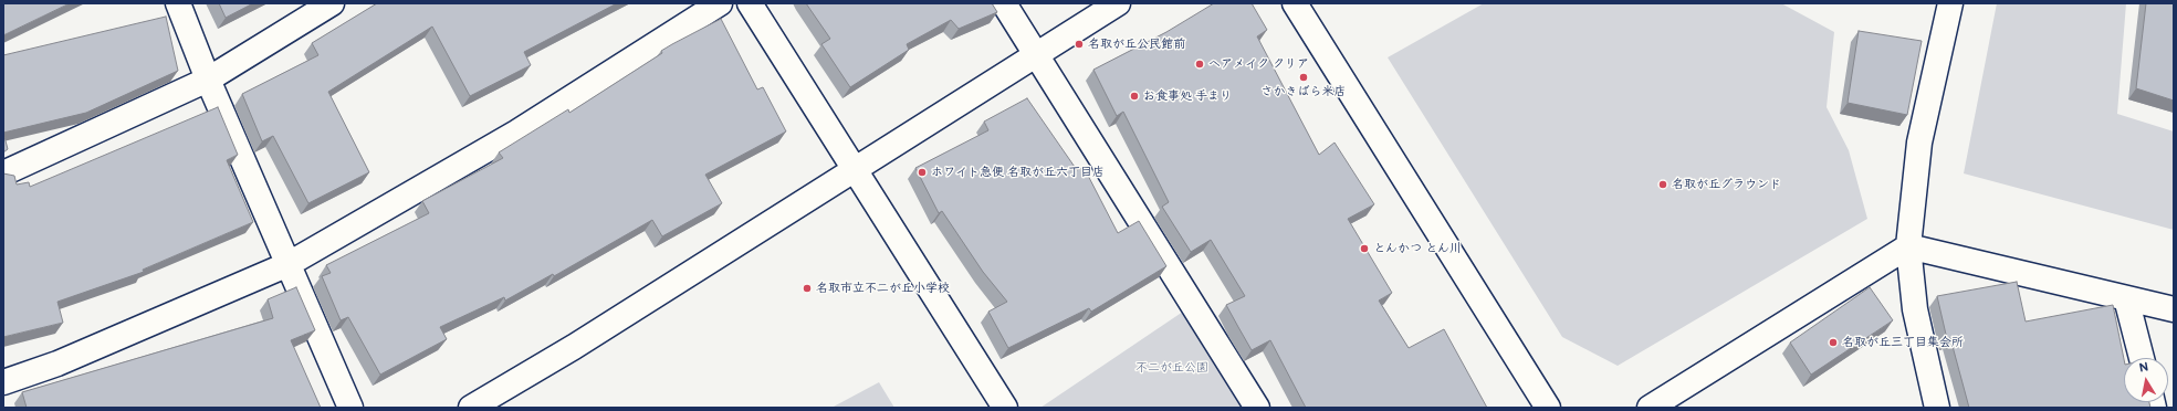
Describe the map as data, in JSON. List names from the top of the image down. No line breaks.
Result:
{"parks":["不二が丘公園"],"places":["名取が丘公民館前","ヘアメイク クリア","さかきばら米店","お食事処 手まり","ホワイト急便 名取が丘六丁目店","名取が丘グラウンド","とんかつ とん川","名取市立不二が丘小学校","名取が丘三丁目集会所"],"north":"top"}
